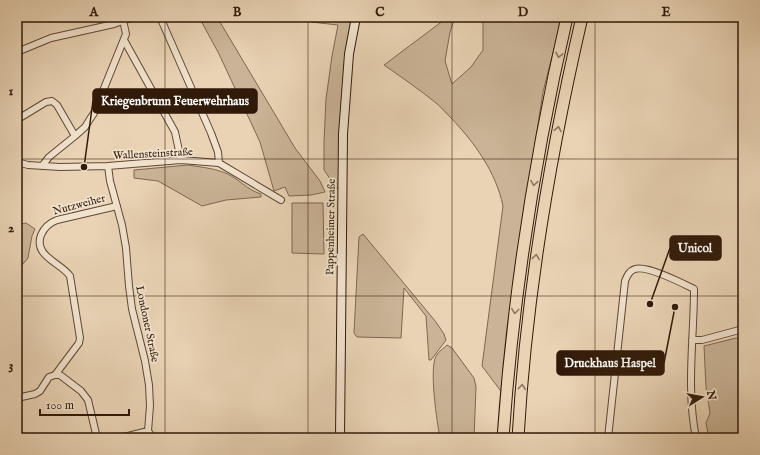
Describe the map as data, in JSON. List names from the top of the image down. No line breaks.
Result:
{"streets":{"street":["Wallensteinstraße","Nutzweiher","Pappenheimer Straße","Londoner Straße"]},"crossings":[["Wallensteinstraße","Londoner Straße"],["Nutzweiher","Londoner Straße"]],"places":["Kriegenbrunn Feuerwehrhaus","Unicol","Druckhaus Haspel"],"scale_bar":"100 m","north":"right","grid":{"columns":["A","B","C","D","E"],"rows":["1","2","3"]}}
